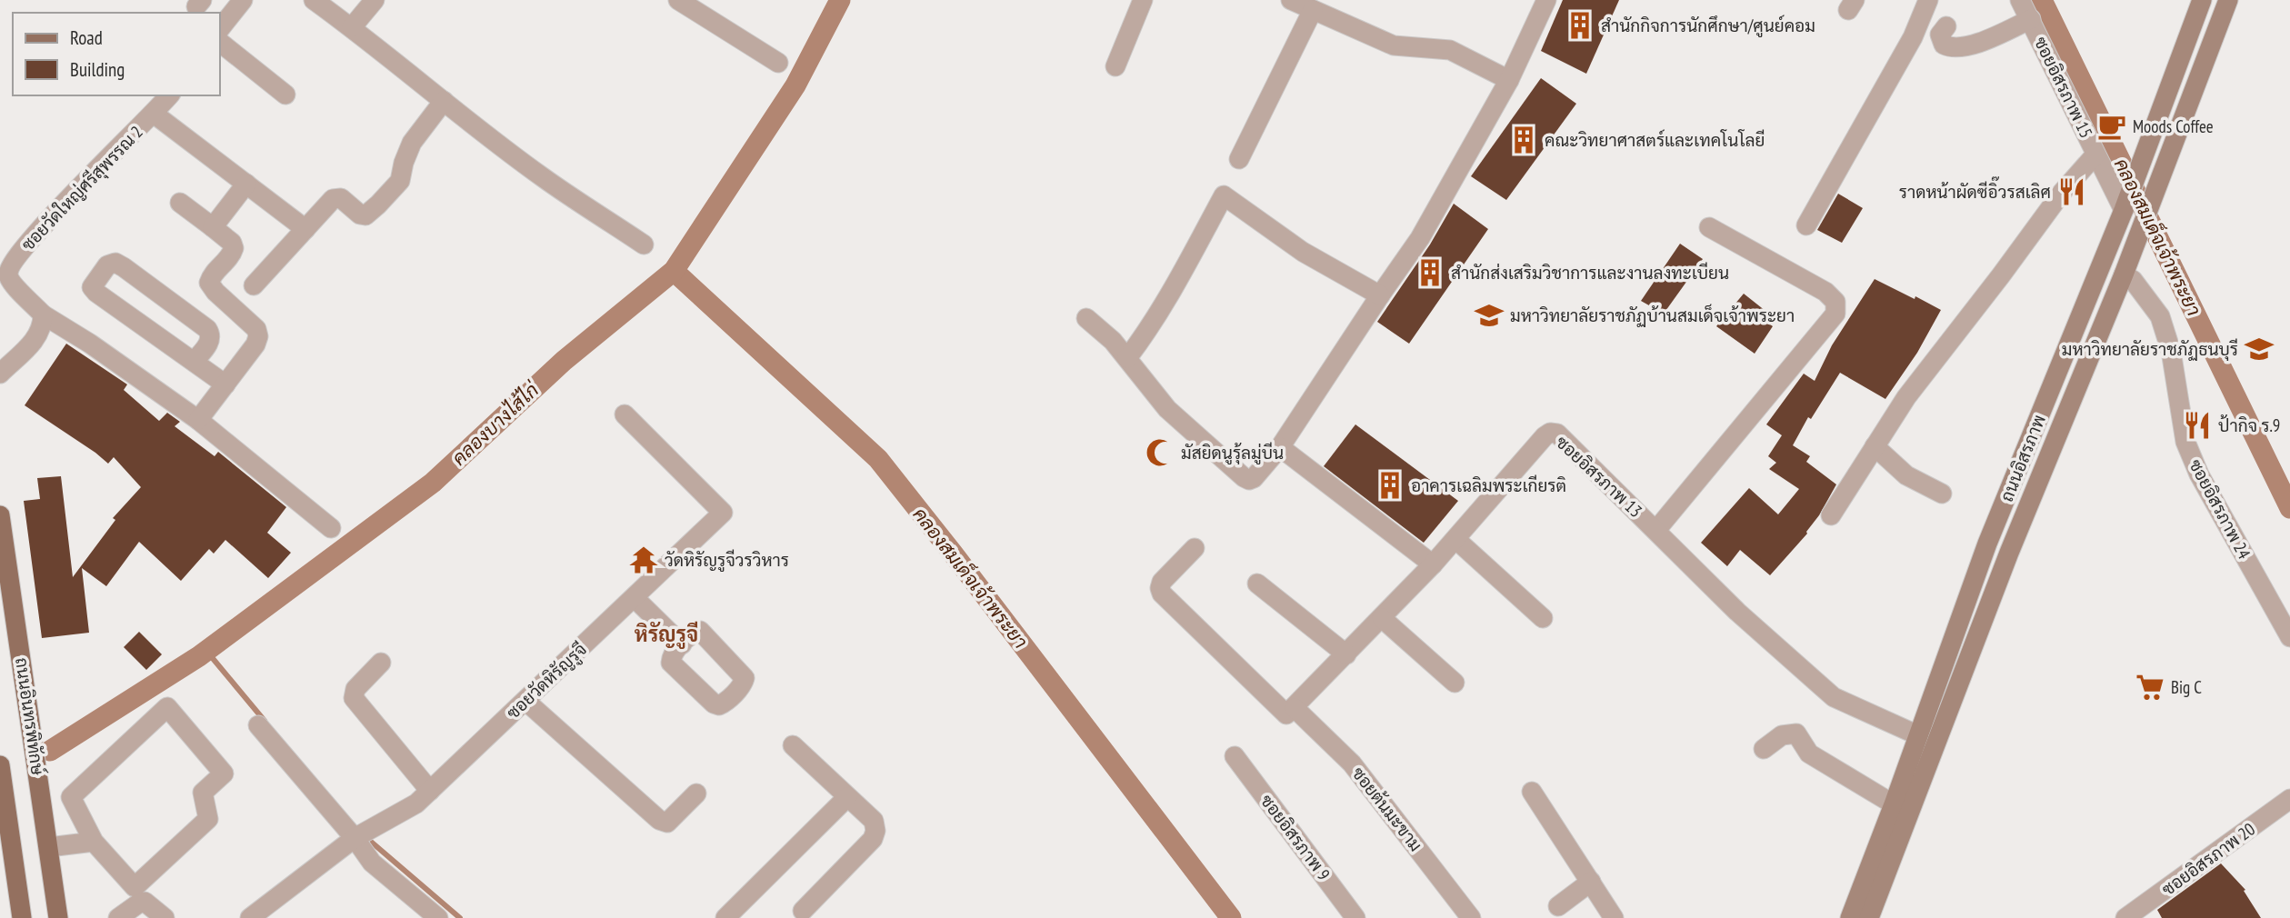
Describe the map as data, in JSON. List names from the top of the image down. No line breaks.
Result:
{"streets":{"main road":["ถนนอิสรภาพ","ถนนอินทรพิทักษ์"],"street":["ซอยอิสรภาพ 15","ซอยวัดใหญ่ศรีสุพรรณ 2","ซอยอิสรภาพ 13","ซอยอิสรภาพ 24","ซอยวัดหิรัญรูจี","ซอยต้นมะขาม","ซอยอิสรภาพ 9","ซอยอิสรภาพ 20"]},"crossings":[["ซอยอิสรภาพ 15","ถนนอิสรภาพ"],["ถนนอิสรภาพ","ซอยอิสรภาพ 13"],["ซอยอิสรภาพ 13","ซอยต้นมะขาม"]],"districts":["หิรัญรูจี"],"water":["คลองสมเด็จเจ้าพระยา","คลองบางไส้ไก่"],"places":{"building":["สำนักกิจการนักศึกษา/ศูนย์คอม","คณะวิทยาศาสตร์และเทคโนโลยี","สำนักส่งเสริมวิชาการและงานลงทะเบียน","อาคารเฉลิมพระเกียรติ"],"cafe":["Moods Coffee"],"restaurant":["ราดหน้าผัดซีอิ๊วรสเลิศ","ป้ากิจ ร.9"],"school or university":["มหาวิทยาลัยราชภัฏบ้านสมเด็จเจ้าพระยา","มหาวิทยาลัยราชภัฏธนบุรี"],"mosque":["มัสยิดนูรุ้ลมู่บีน"],"temple":["วัดหิรัญรูจีวรวิหาร"],"supermarket":["Big C"]},"legend":["Road","Building"]}
